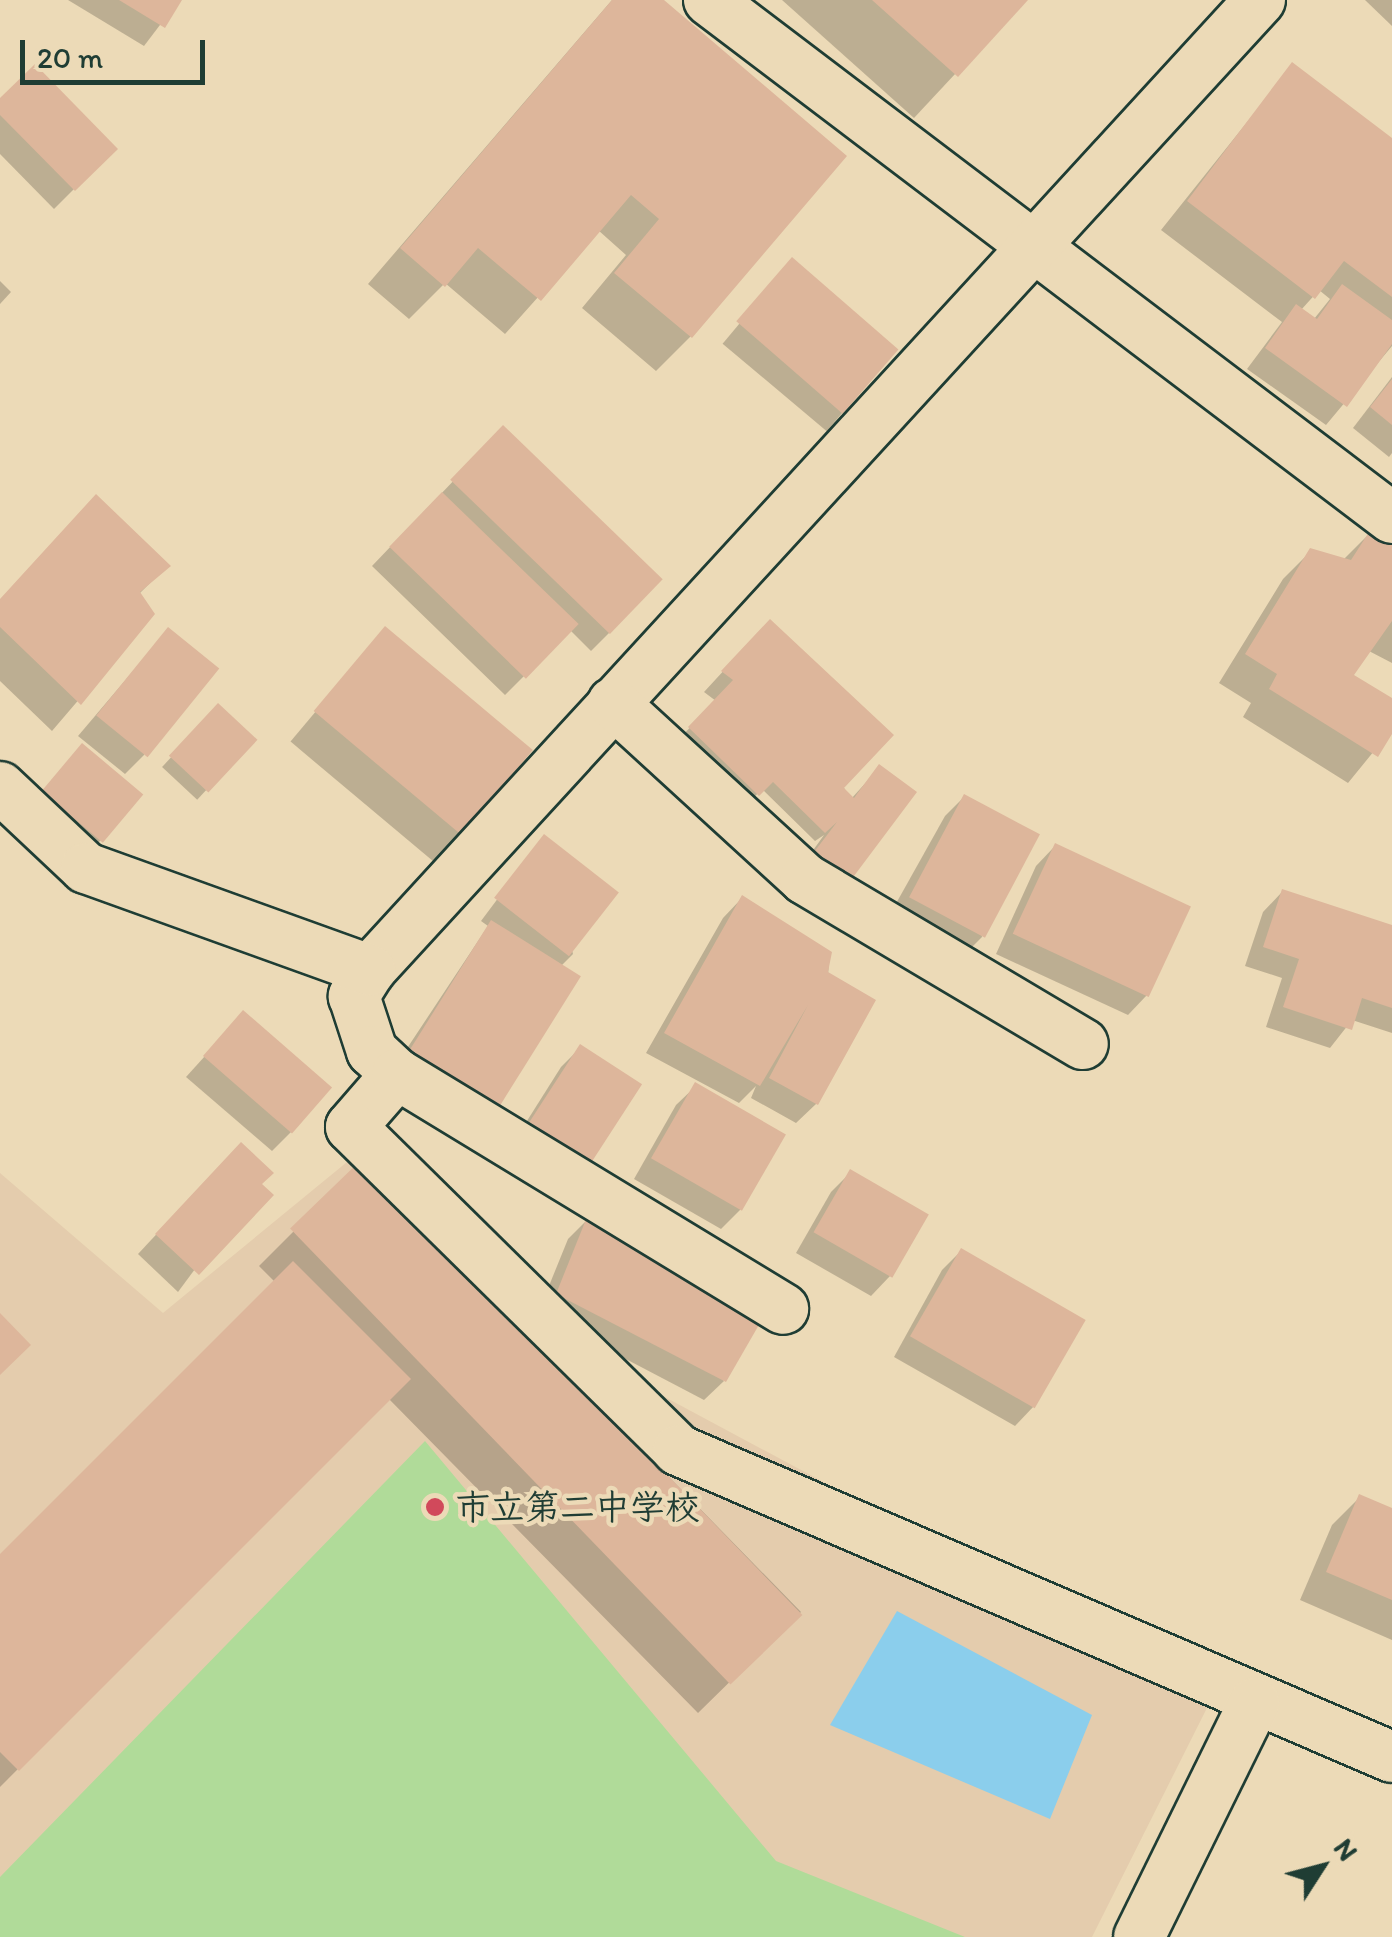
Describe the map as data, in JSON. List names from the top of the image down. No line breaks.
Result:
{"places":["市立第二中学校"],"scale_bar":"20 m","north":"top right"}
